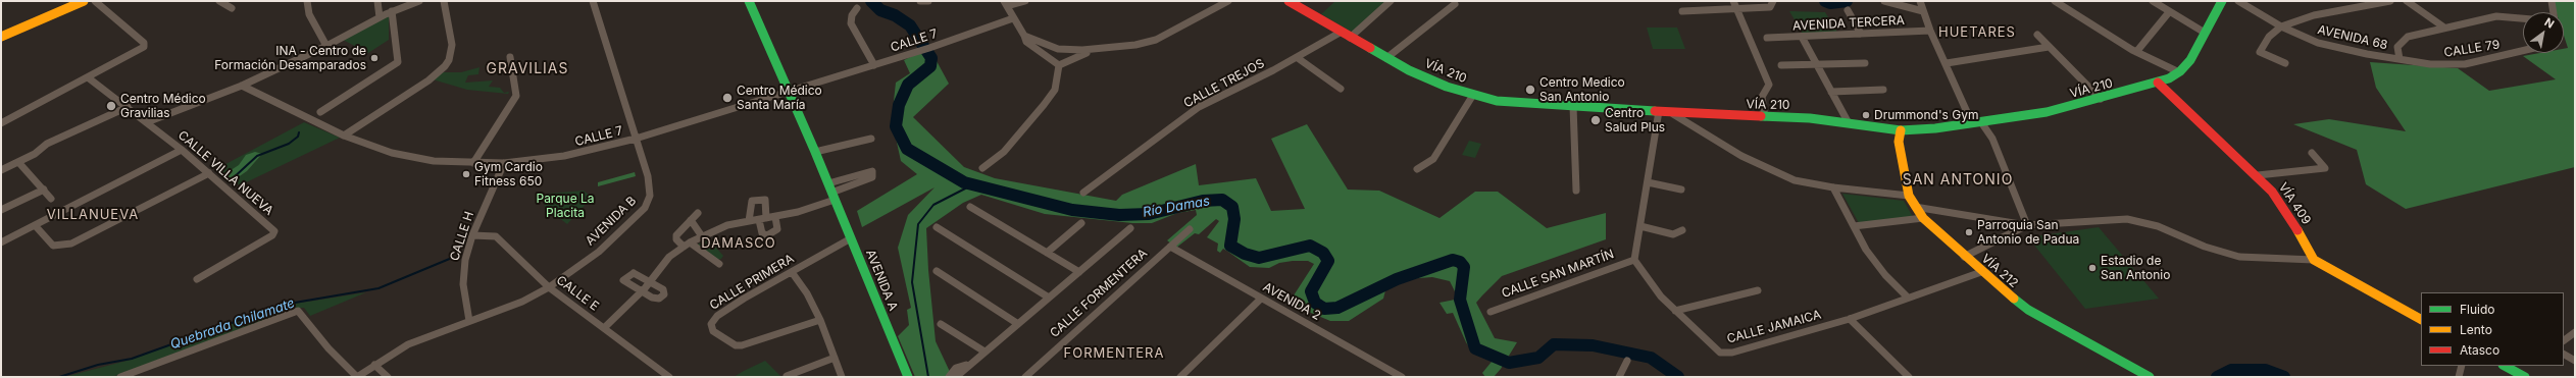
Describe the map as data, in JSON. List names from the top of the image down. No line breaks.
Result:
{"streets":{"main road":["VÍA 210","VÍA 409","VÍA 212","AVENIDA A"],"street":["AVENIDA TERCERA","AVENIDA 68","CALLE 7","CALLE 79","CALLE TREJOS","CALLE VILLA NUEVA","AVENIDA B","CALLE H","CALLE SAN MARTÍN","CALLE PRIMERA","CALLE E","CALLE FORMENTERA","AVENIDA 2","CALLE JAMAICA"]},"crossings":[["AVENIDA 68","CALLE 79"],["CALLE 7","AVENIDA B"],["CALLE 7","CALLE H"],["CALLE 7","AVENIDA A"],["VÍA 210","CALLE TREJOS"],["VÍA 210","VÍA 409"],["VÍA 210","VÍA 212"],["AVENIDA B","CALLE H"],["AVENIDA B","CALLE E"],["CALLE H","CALLE E"],["VÍA 212","CALLE JAMAICA"],["CALLE SAN MARTÍN","CALLE JAMAICA"],["AVENIDA A","CALLE PRIMERA"],["CALLE FORMENTERA","AVENIDA 2"]],"districts":["HUETARES","GRAVILIAS","SAN ANTONIO","VILLANUEVA","DAMASCO","FORMENTERA"],"water":["Río Damas","Quebrada Chilamate"],"parks":["Parque La Placita"],"places":["INA - Centro de Formación Desamparados","Centro Medico San Antonio","Centro Médico Santa María","Centro Médico Gravilias","Drummond's Gym","Centro Salud Plus","Gym Cardio Fitness 650","Parroquia San Antonio de Padua","Estadio de San Antonio"],"legend":["Fluido","Lento","Atasco"],"north":"top right"}
